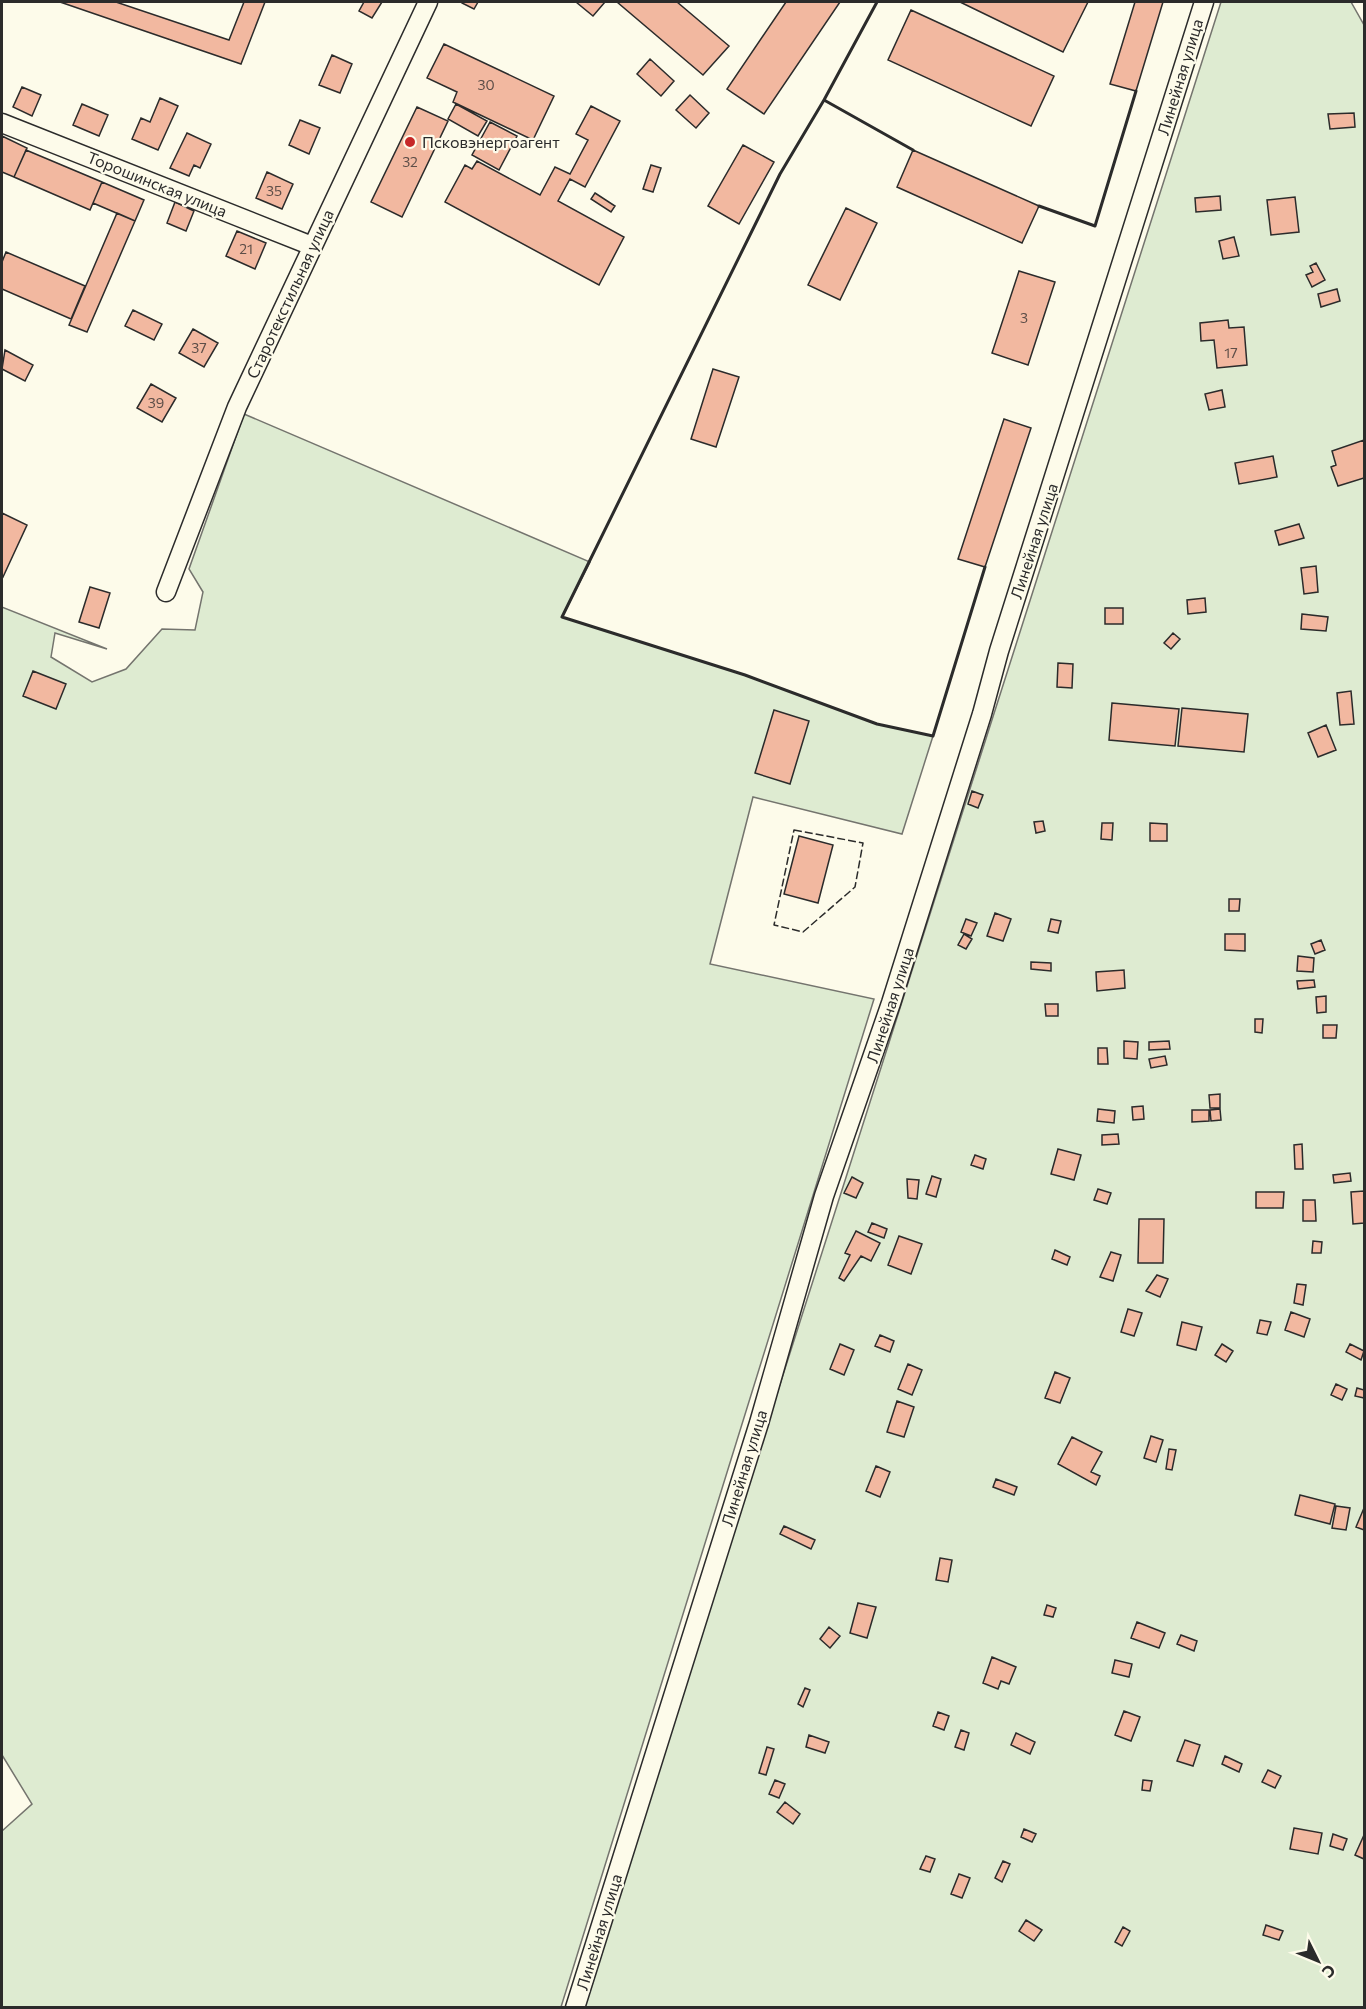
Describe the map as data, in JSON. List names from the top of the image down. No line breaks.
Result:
{"streets":{"street":["Линейная улица","Торошинская улица","Старотекстильная улица"]},"crossings":[["Торошинская улица","Старотекстильная улица"]],"places":["Псковэнергоагент"],"house_numbers":["30","32","35","21","3","37","17","39"],"north":"bottom right"}
